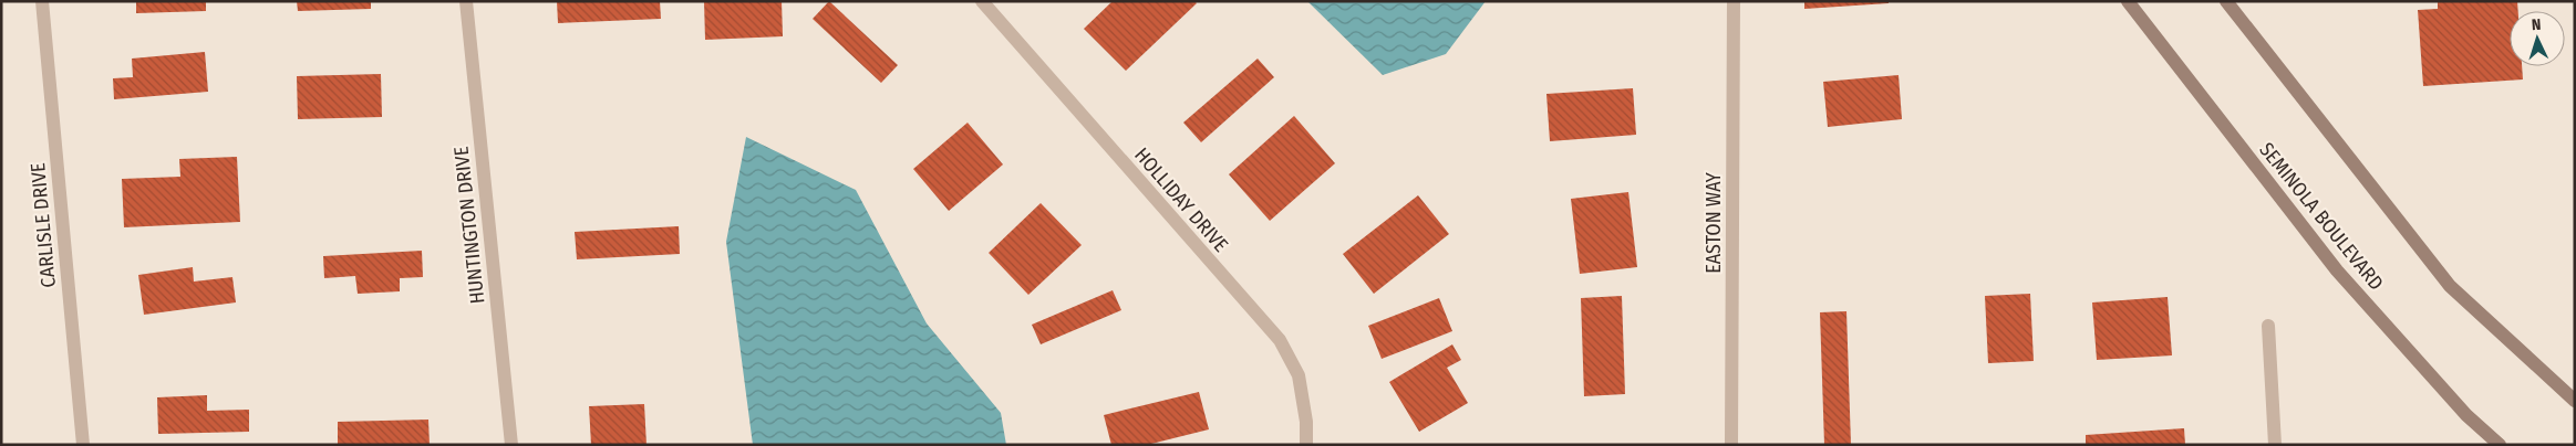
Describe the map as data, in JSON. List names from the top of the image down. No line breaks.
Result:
{"streets":{"main road":["SEMINOLA BOULEVARD"],"street":["HOLLIDAY DRIVE","EASTON WAY","CARLISLE DRIVE","HUNTINGTON DRIVE"]},"north":"top"}
